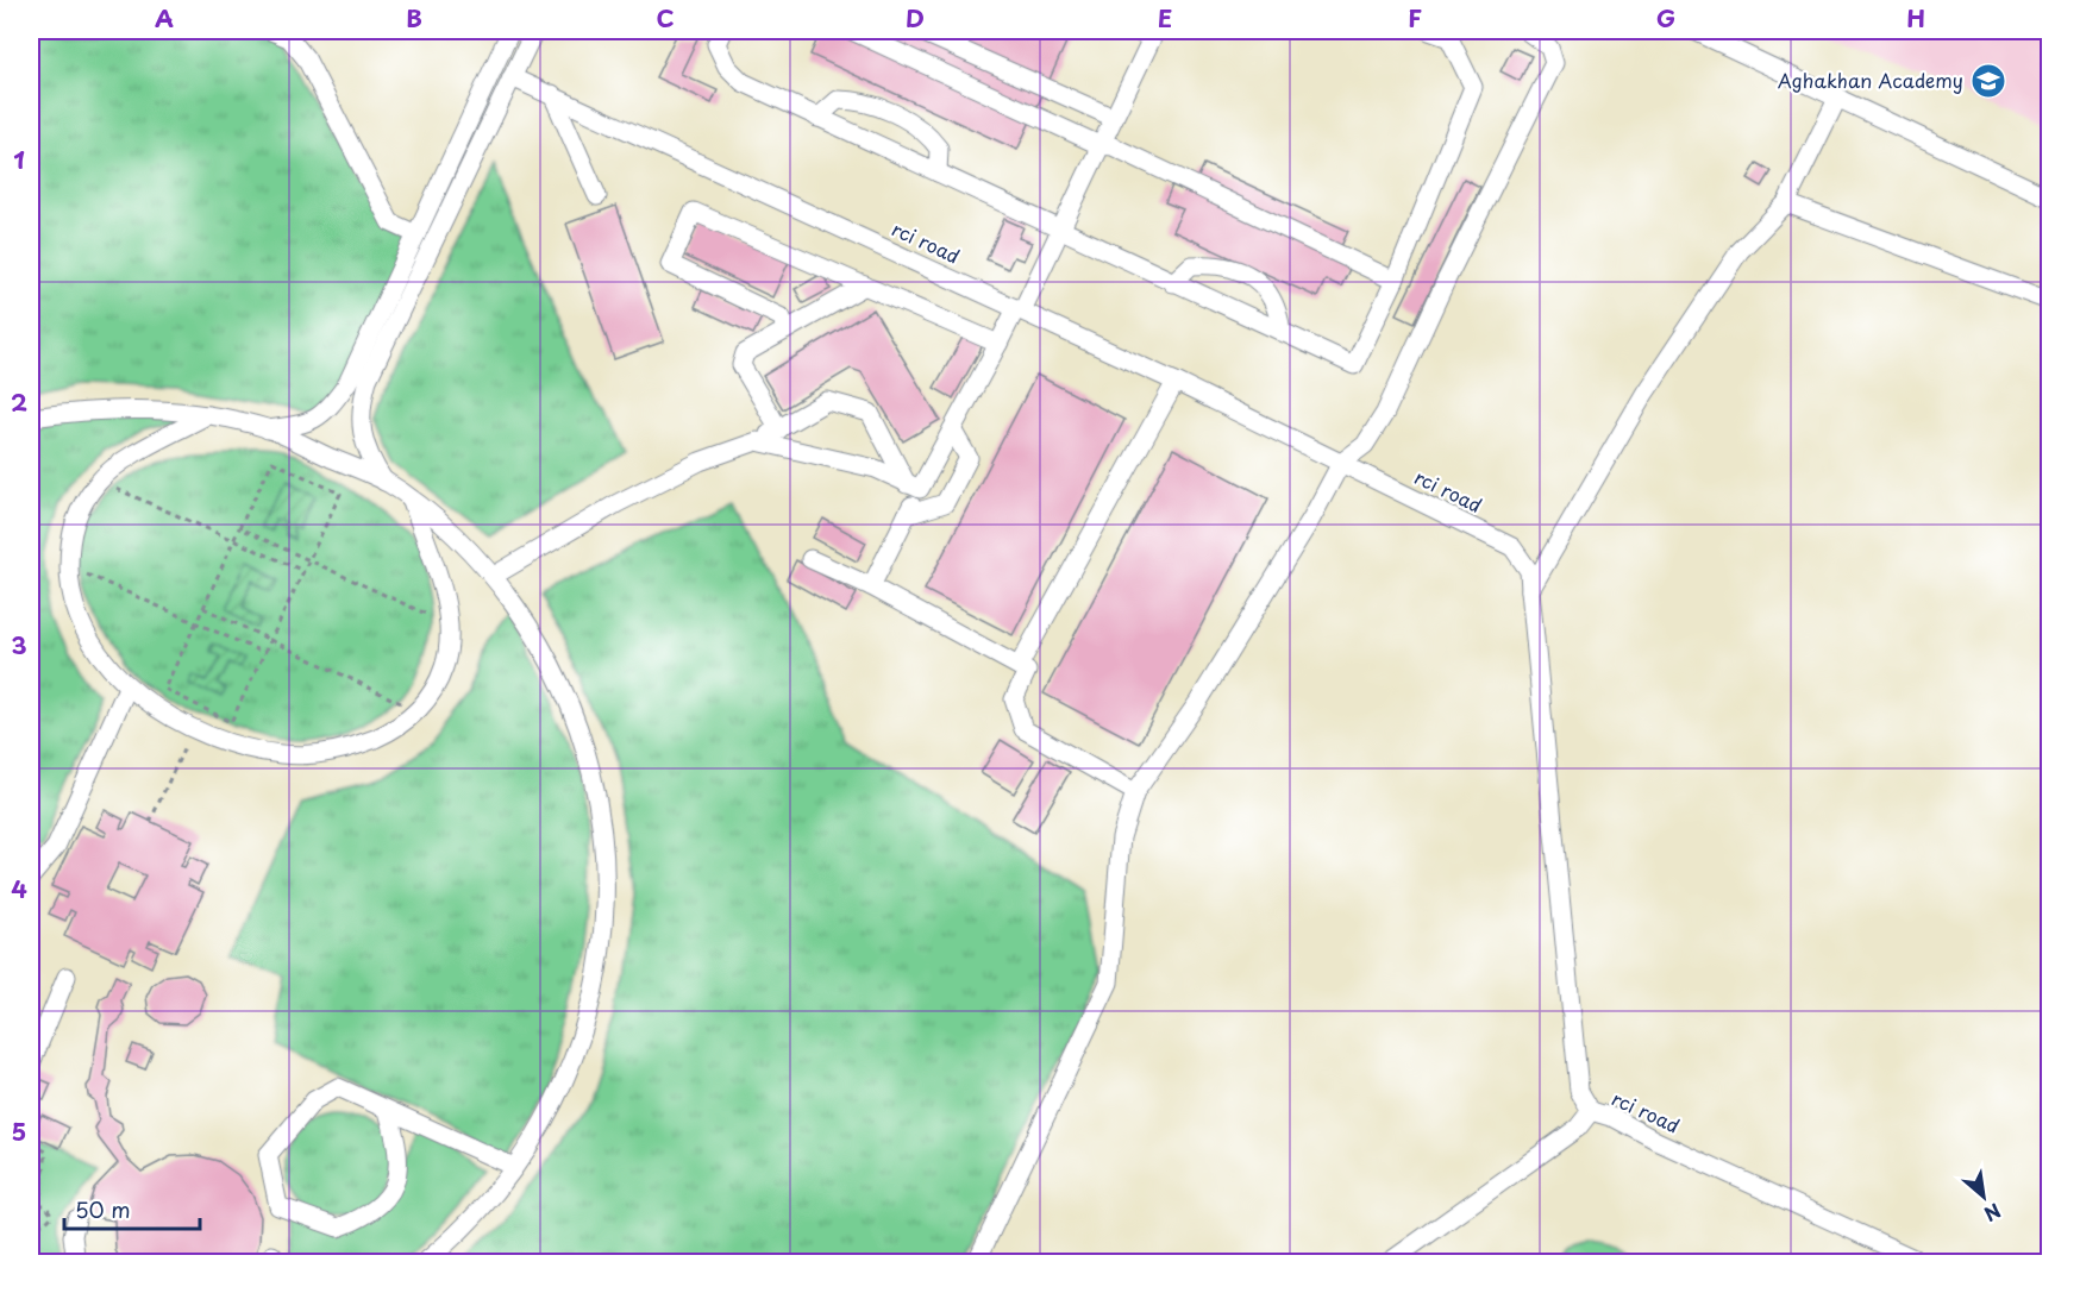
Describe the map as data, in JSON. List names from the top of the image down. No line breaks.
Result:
{"streets":{"street":["rci road"]},"places":{"school or university":["Aghakhan Academy"]},"scale_bar":"50 m","north":"bottom right","grid":{"columns":["A","B","C","D","E","F","G","H"],"rows":["1","2","3","4","5"]}}
